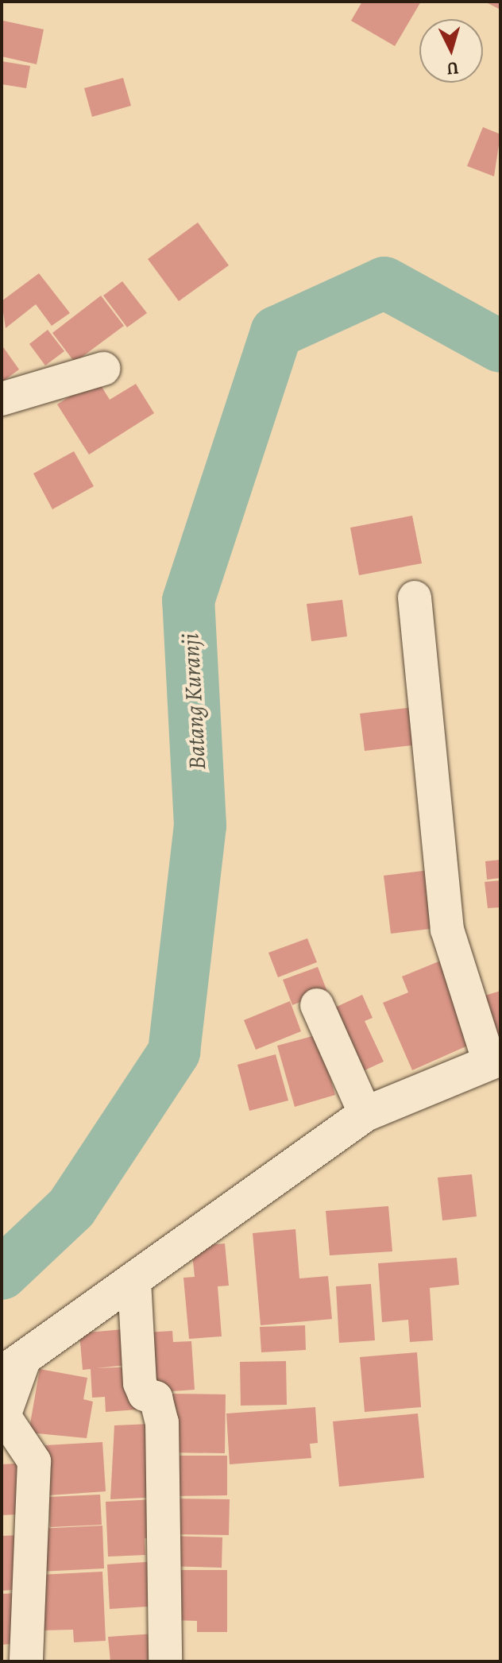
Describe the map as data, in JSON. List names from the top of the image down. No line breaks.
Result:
{"water":["Batang Kuranji"],"north":"bottom"}
